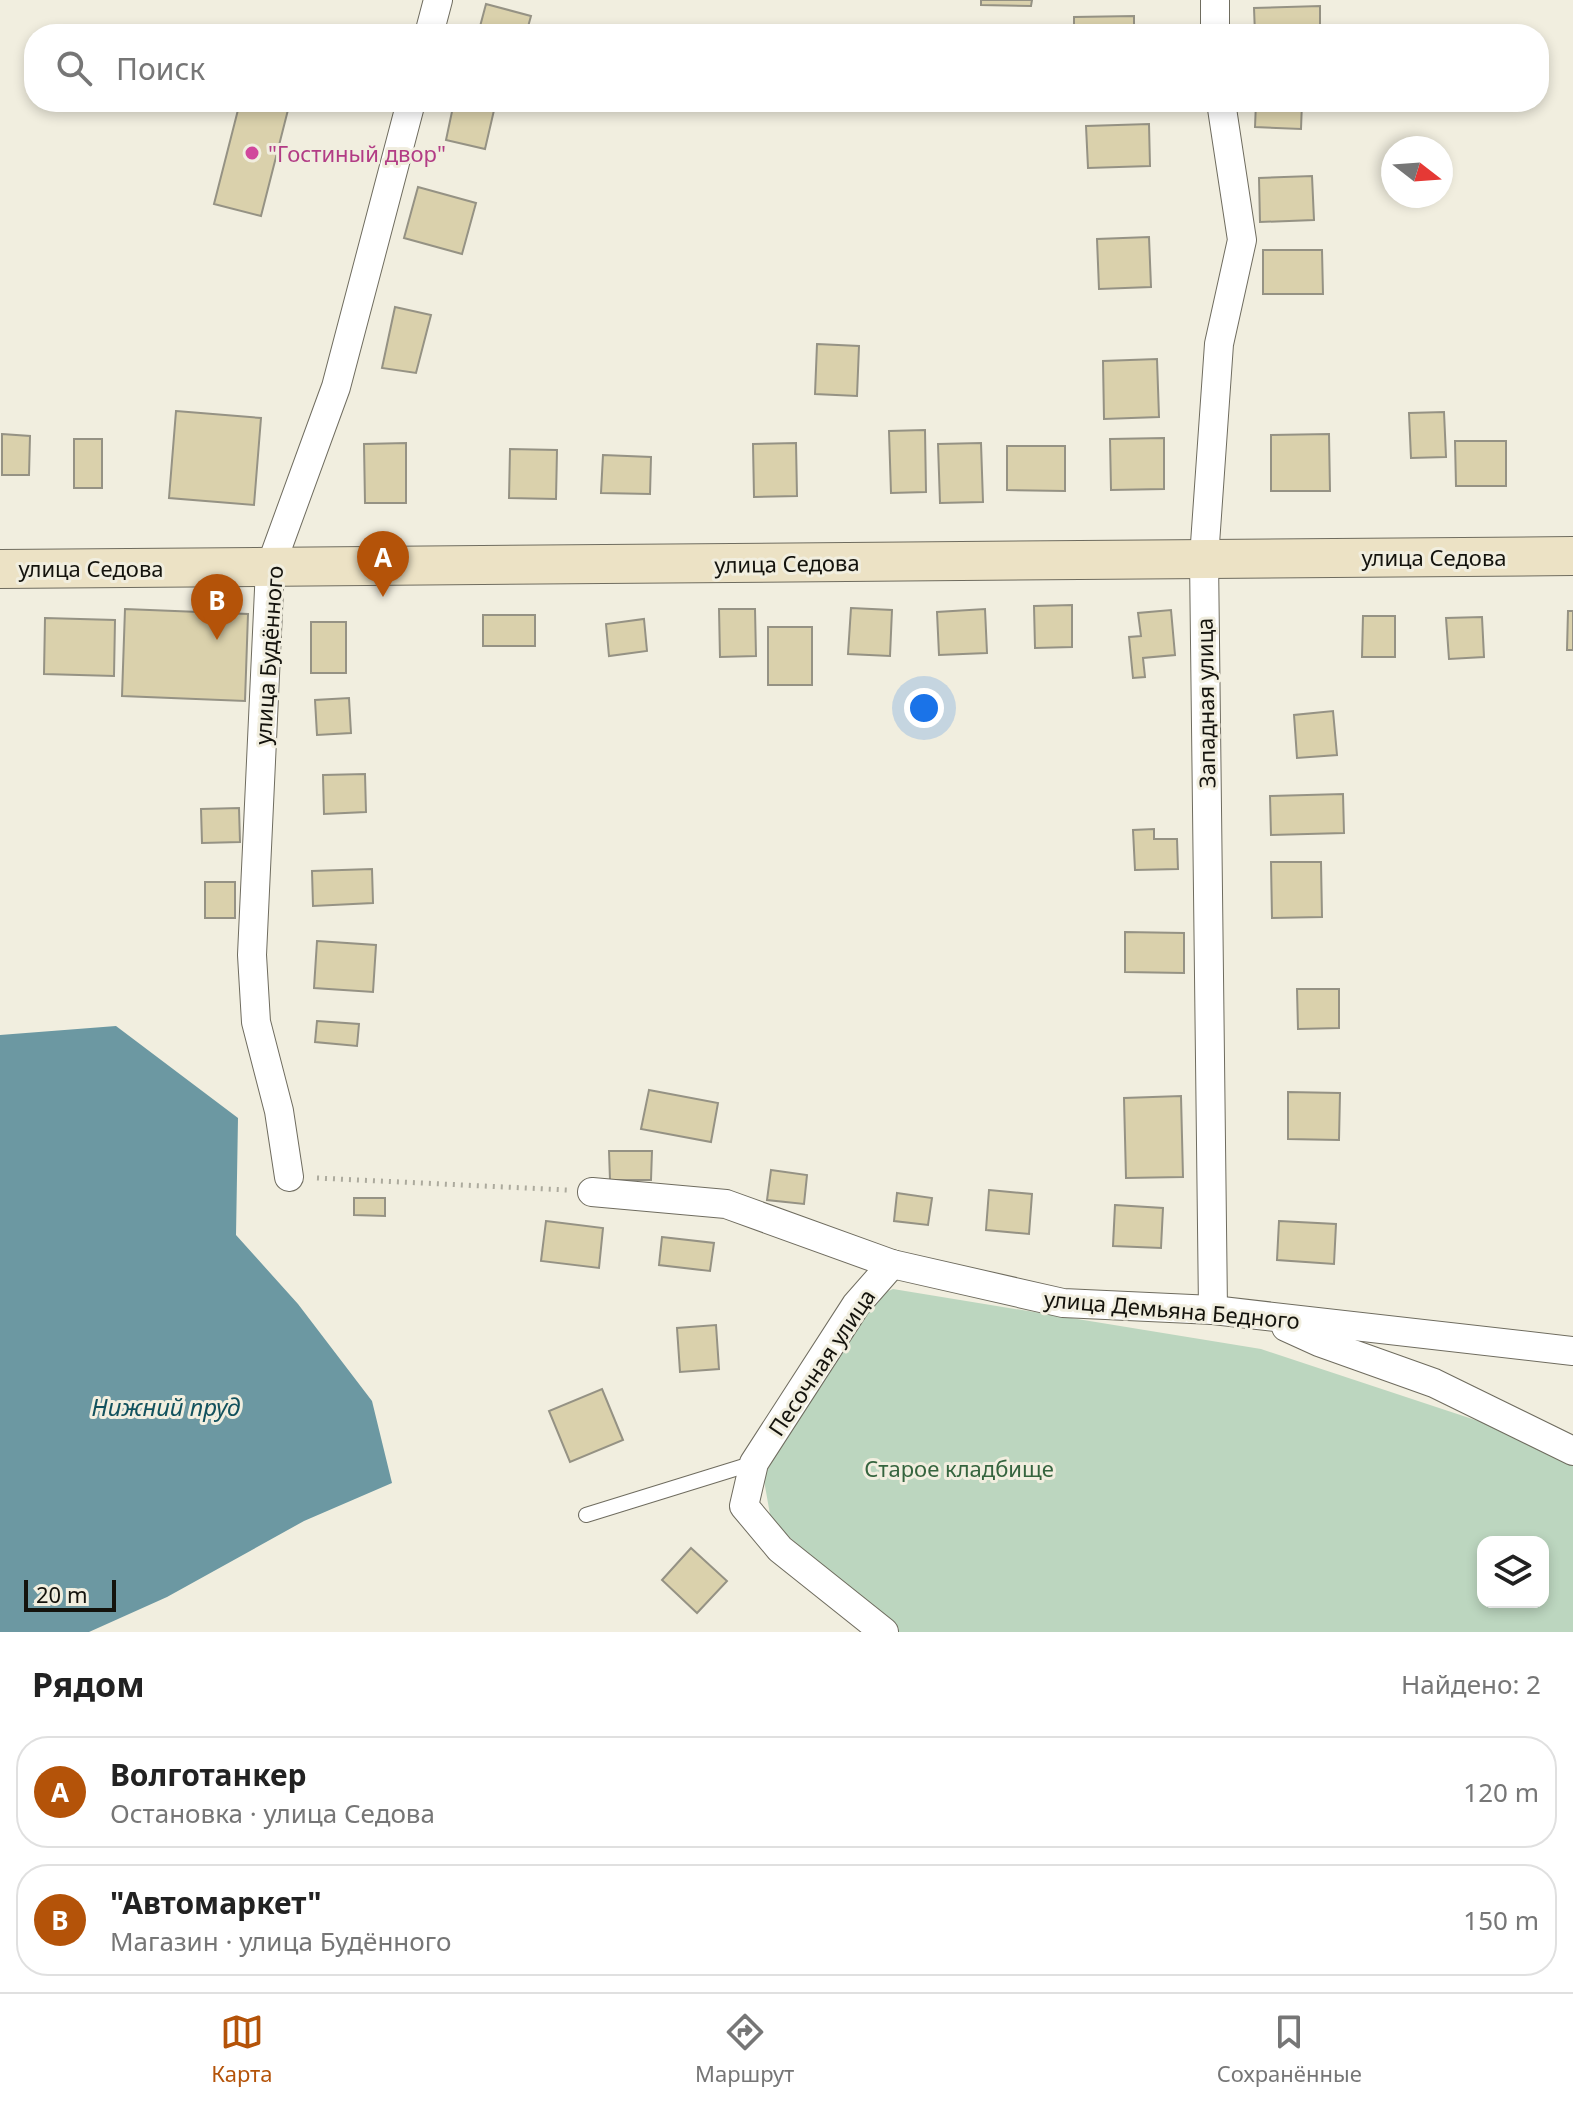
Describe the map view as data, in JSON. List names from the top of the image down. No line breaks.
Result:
{"streets":{"main road":["улица Седова"],"street":["улица Будённого","Западная улица","улица Демьяна Бедного","Песочная улица"]},"crossings":[["улица Седова","улица Будённого"],["улица Седова","Западная улица"],["Западная улица","улица Демьяна Бедного"],["улица Демьяна Бедного","Песочная улица"]],"water":["Нижний пруд"],"parks":["Старое кладбище"],"places":["\"Гостиный двор\""],"scale_bar":"20 m","north":"right","page":{"search":"Поиск","pins":["A","B"],"scale":"20 m","heading":["Рядом","Найдено: 2"],"list":[{"mark":"A","name":"Волготанкер","note":"Остановка · улица Седова","value":"120 m"},{"mark":"B","name":"\"Автомаркет\"","note":"Магазин · улица Будённого","value":"150 m"}],"nav":["Карта","Маршрут","Сохранённые"]}}
